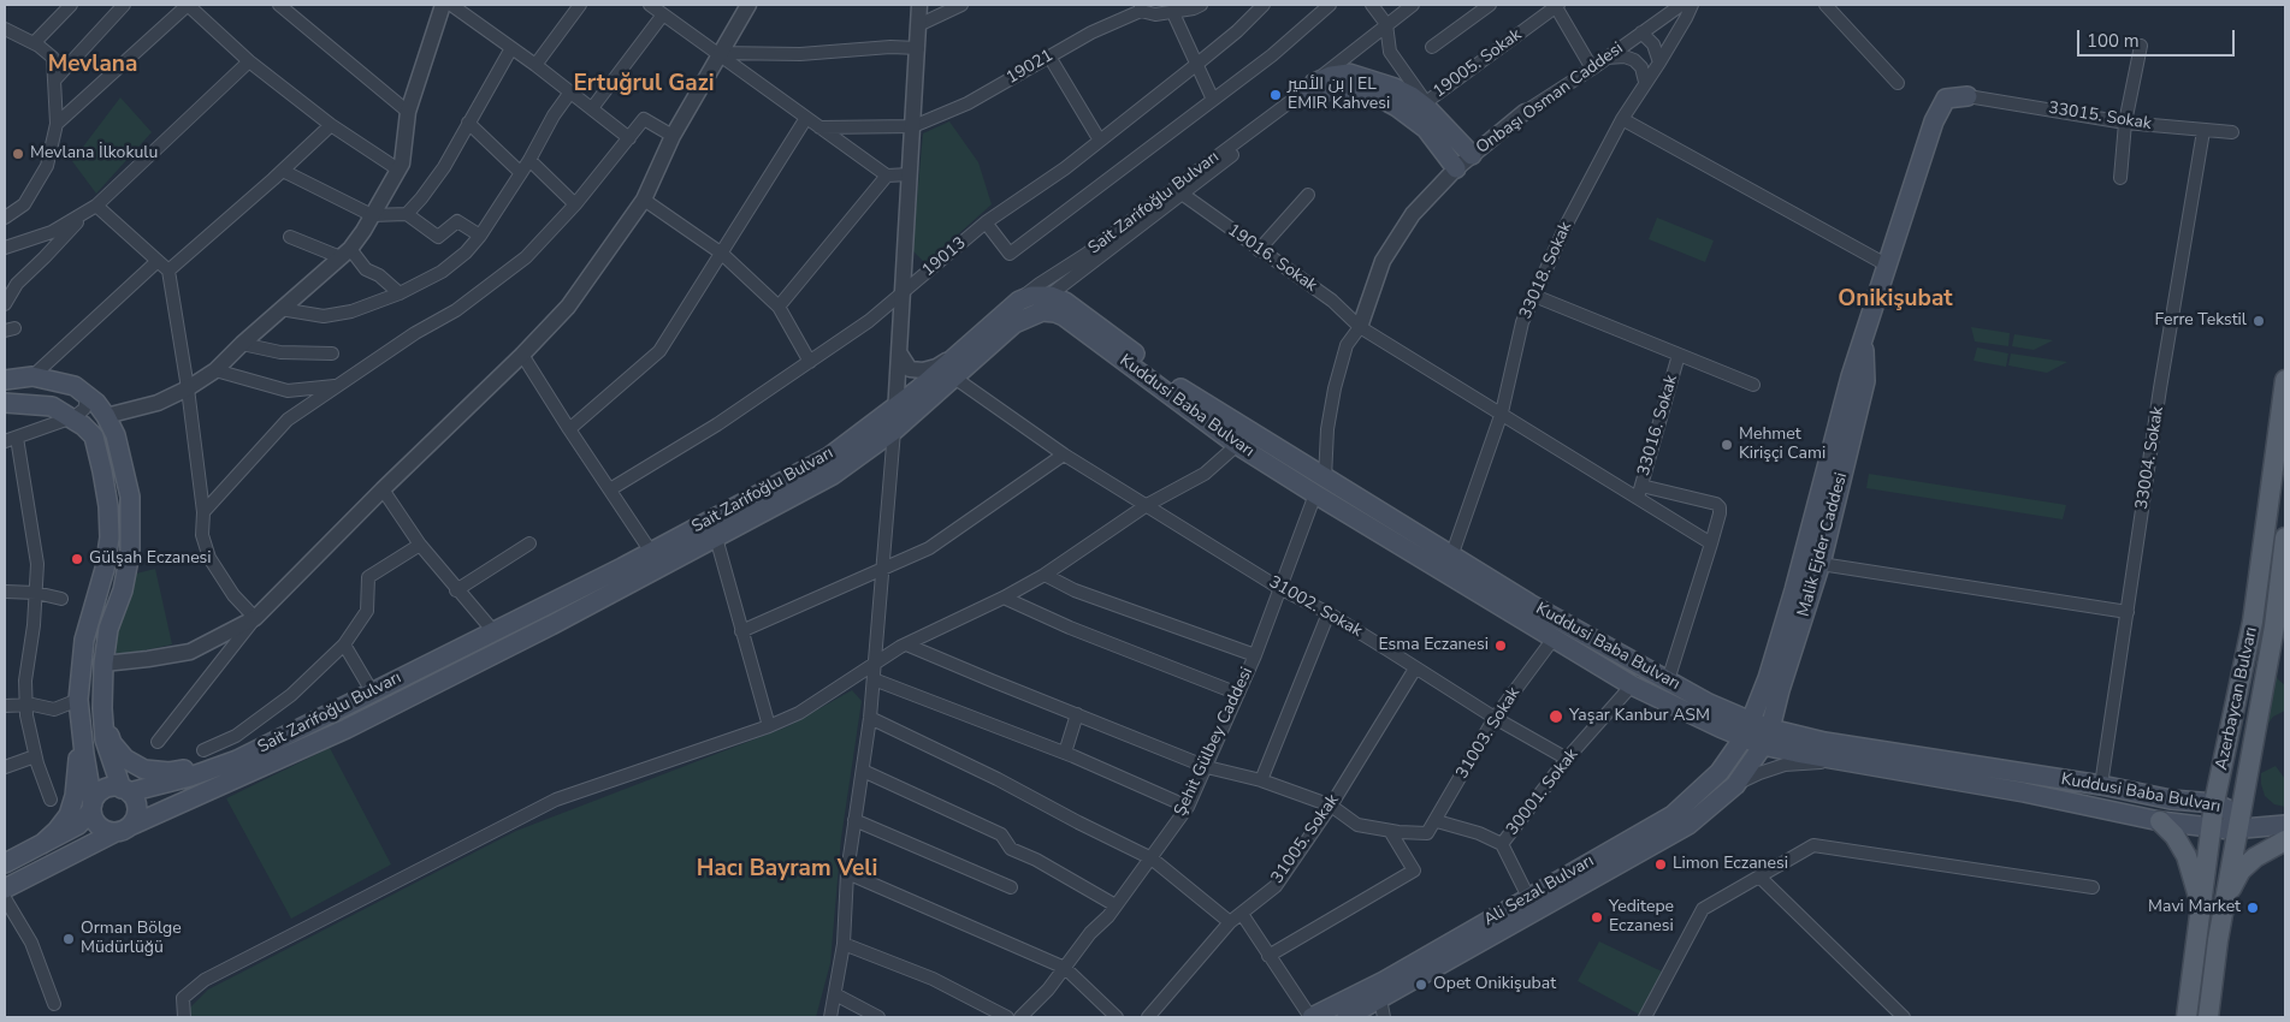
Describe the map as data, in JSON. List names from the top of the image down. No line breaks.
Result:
{"streets":{"main road":["Sait Zarifoğlu Bulvarı","Kuddusi Baba Bulvarı","Malik Ejder Caddesi","Azerbaycan Bulvarı","Ali Sezal Bulvarı"],"street":["19005. Sokak","19021","Onbaşı Osman Caddesi","33015. Sokak","19013","19016. Sokak","33018. Sokak","33016. Sokak","33004. Sokak","31002. Sokak","31003. Sokak","Şehit Gülbey Caddesi","30001. Sokak","31005. Sokak"]},"crossings":[["Onbaşı Osman Caddesi","19016. Sokak"],["Onbaşı Osman Caddesi","Şehit Gülbey Caddesi"],["33015. Sokak","33004. Sokak"],["33015. Sokak","Malik Ejder Caddesi"],["Sait Zarifoğlu Bulvarı","19016. Sokak"],["Sait Zarifoğlu Bulvarı","Kuddusi Baba Bulvarı"],["Sait Zarifoğlu Bulvarı","31002. Sokak"],["19016. Sokak","33018. Sokak"],["19016. Sokak","33016. Sokak"],["19016. Sokak","Şehit Gülbey Caddesi"],["33018. Sokak","Kuddusi Baba Bulvarı"],["Kuddusi Baba Bulvarı","33004. Sokak"],["Kuddusi Baba Bulvarı","Malik Ejder Caddesi"],["Kuddusi Baba Bulvarı","Azerbaycan Bulvarı"],["Kuddusi Baba Bulvarı","31003. Sokak"],["Kuddusi Baba Bulvarı","Şehit Gülbey Caddesi"],["Kuddusi Baba Bulvarı","30001. Sokak"],["Kuddusi Baba Bulvarı","Ali Sezal Bulvarı"],["Malik Ejder Caddesi","Ali Sezal Bulvarı"],["31002. Sokak","31003. Sokak"],["31002. Sokak","Şehit Gülbey Caddesi"],["31002. Sokak","30001. Sokak"],["31002. Sokak","31005. Sokak"]],"districts":["Mevlana","Ertuğrul Gazi","Onikişubat","Hacı Bayram Veli"],"places":["بن الأمير | EL EMIR Kahvesi","Mevlana İlkokulu","Ferre Tekstil","Mehmet Kirişçi Cami","Gülşah Eczanesi","Esma Eczanesi","Yaşar Kanbur ASM","Limon Eczanesi","Mavi Market","Yeditepe Eczanesi","Orman Bölge Müdürlüğü","Opet Onikişubat"],"scale_bar":"100 m"}
